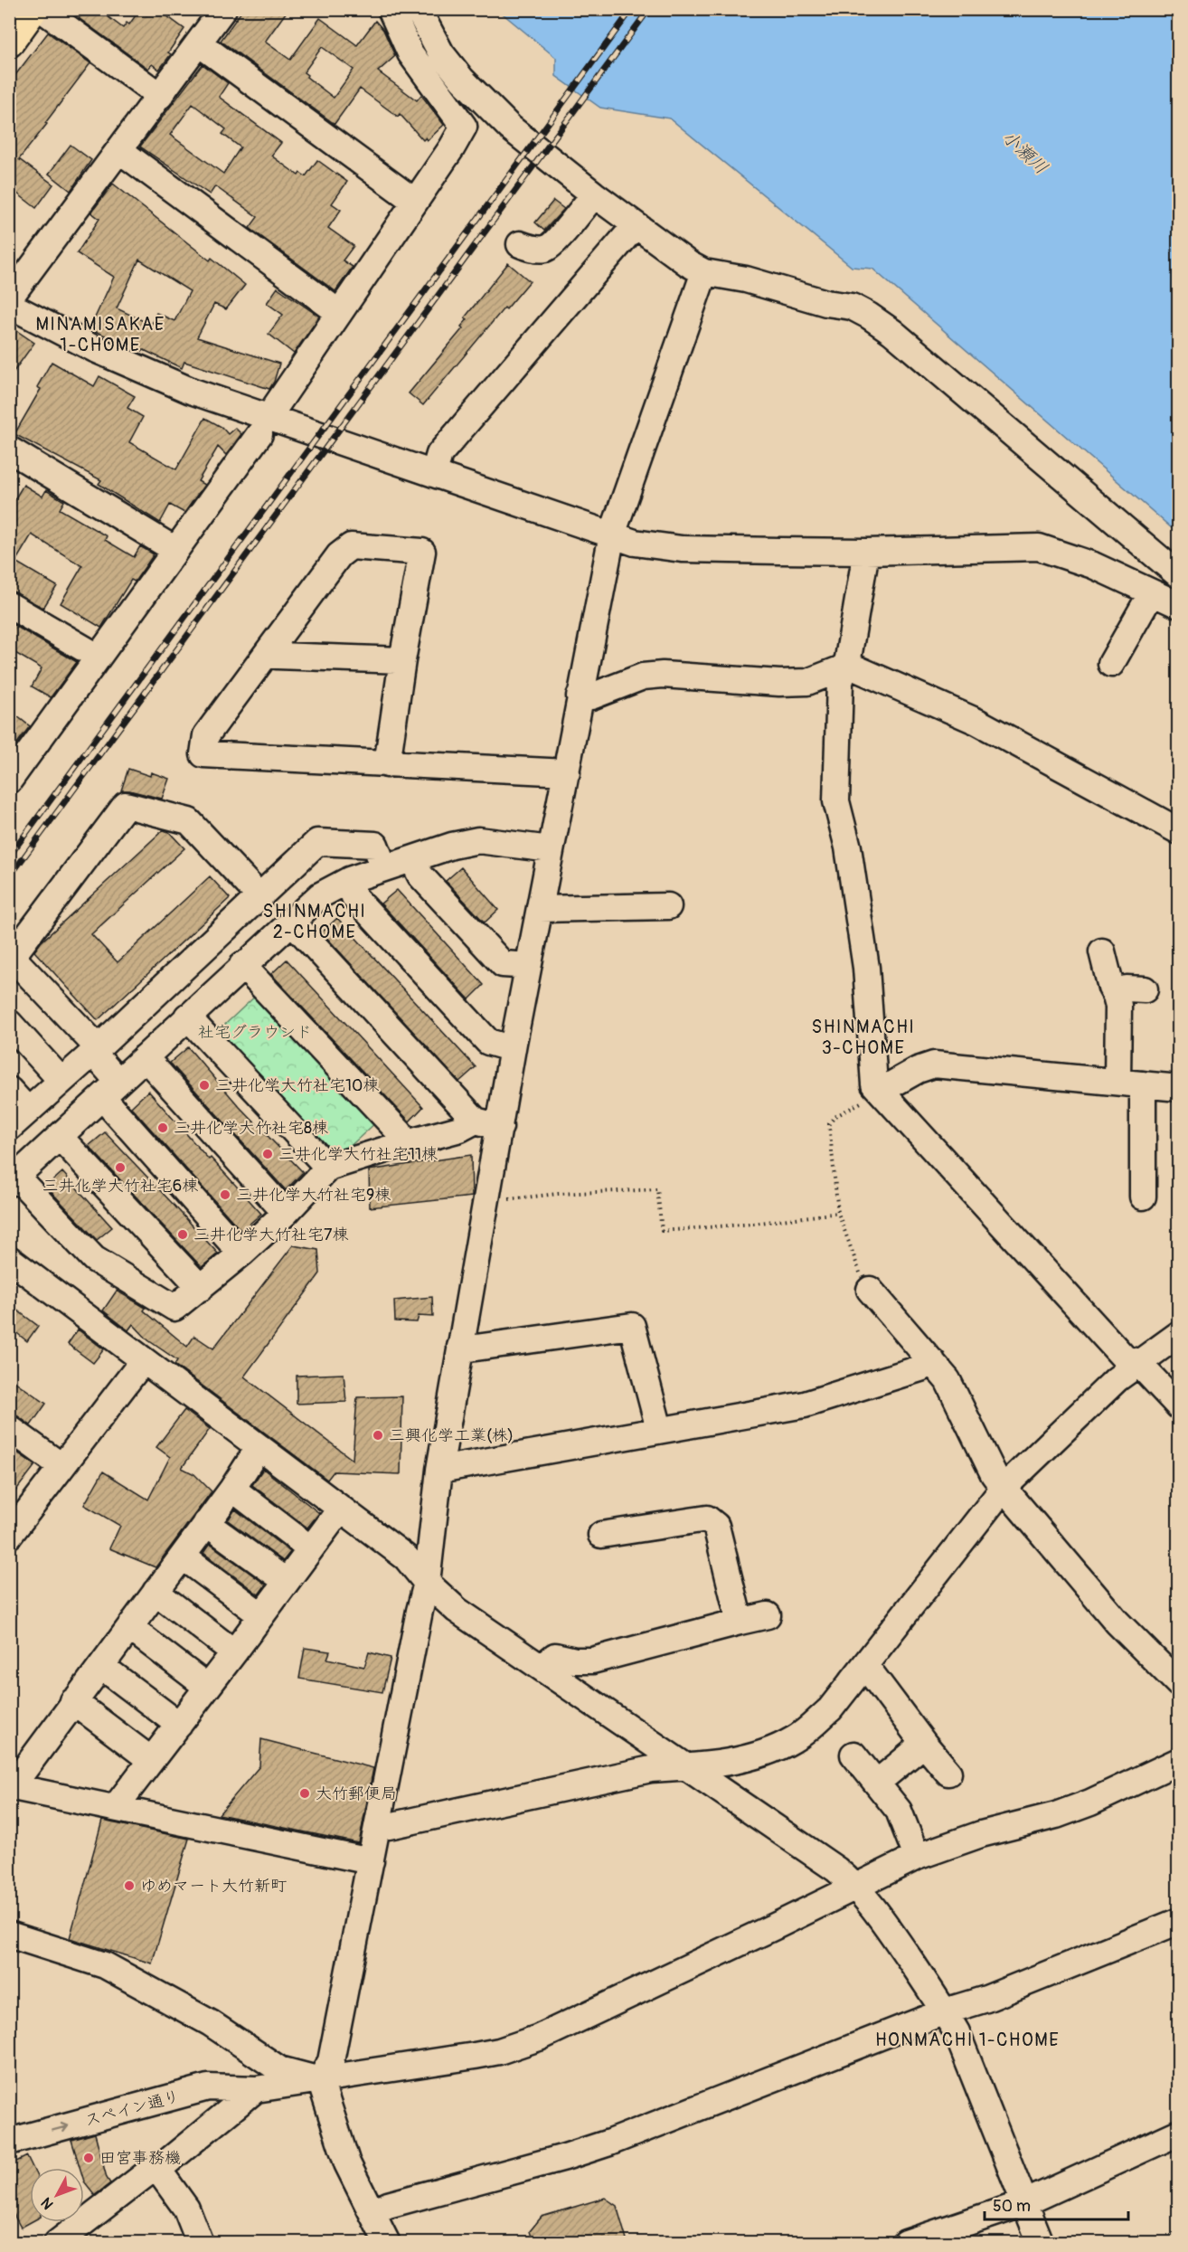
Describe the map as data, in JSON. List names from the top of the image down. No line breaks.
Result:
{"streets":{"street":["スペイン通り"]},"districts":["MINAMISAKAE 1-CHOME","SHINMACHI 2-CHOME","SHINMACHI 3-CHOME","HONMACHI 1-CHOME"],"water":["小瀬川"],"parks":["社宅グラウンド"],"places":["三井化学大竹社宅10棟","三井化学大竹社宅8棟","三井化学大竹社宅11棟","三井化学大竹社宅6棟","三井化学大竹社宅9棟","三井化学大竹社宅7棟","三興化学工業(株)","大竹郵便局","ゆめマート大竹新町","田宮事務機"],"scale_bar":"50 m","north":"bottom left"}
